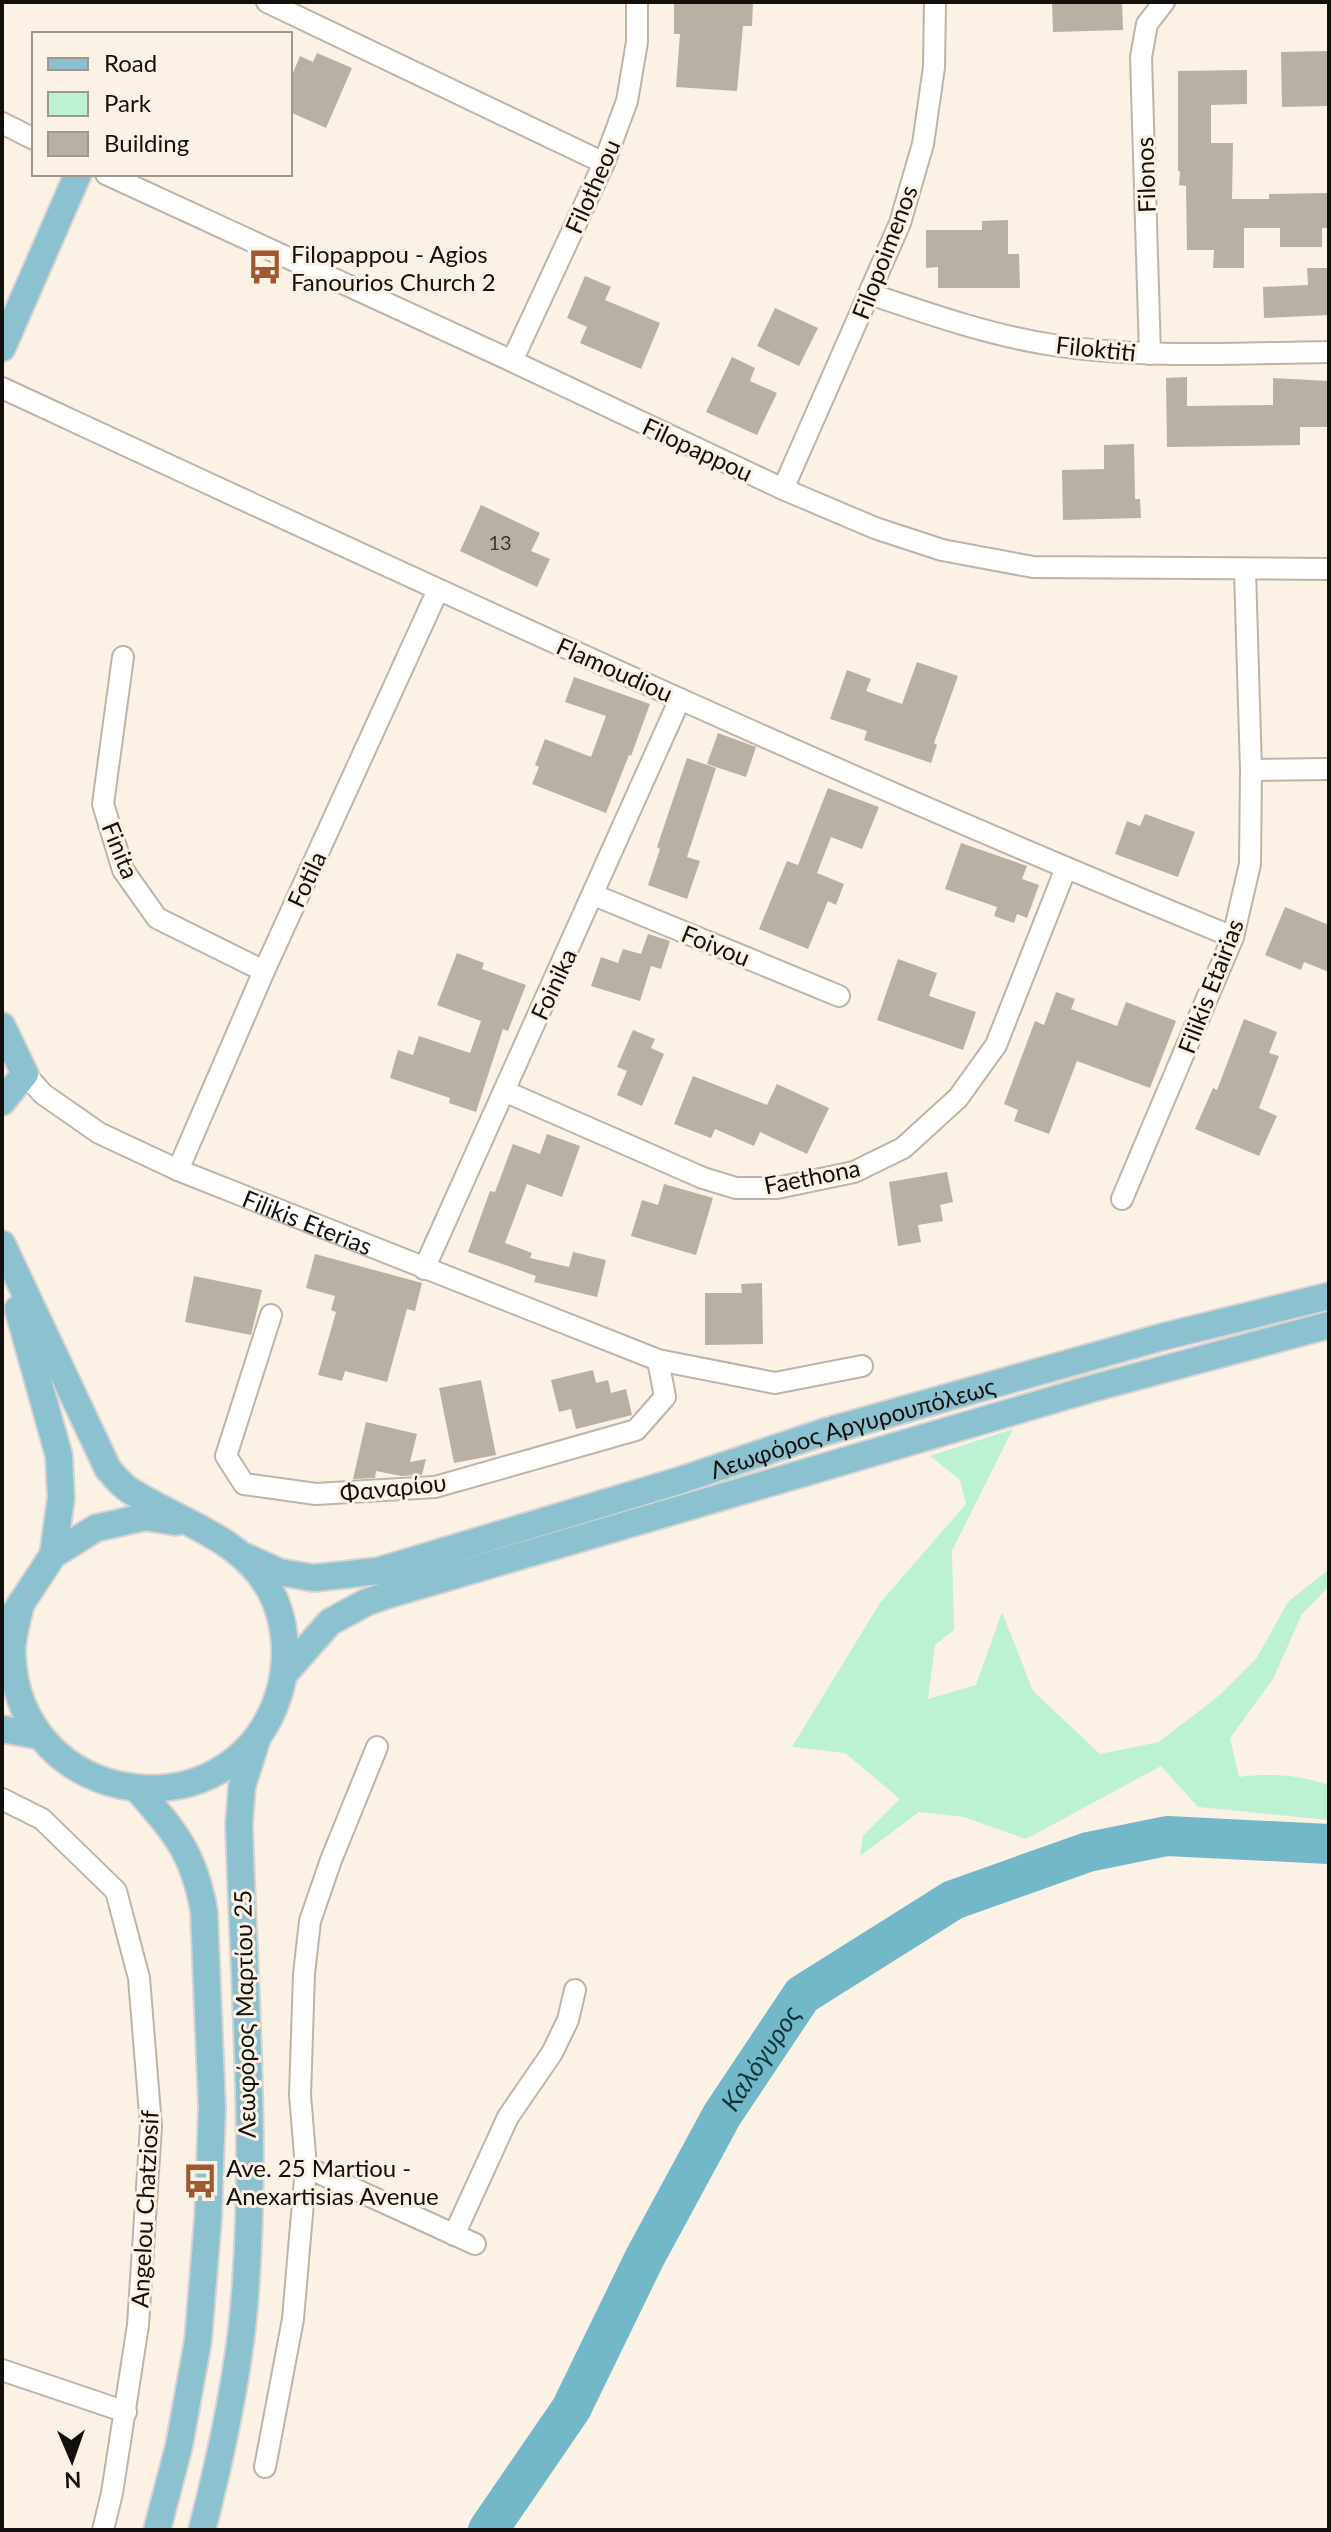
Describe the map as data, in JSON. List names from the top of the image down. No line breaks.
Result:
{"streets":{"main road":["Filikis Eterias","Λεωφόρος Αργυρουπόλεως","Λεωφόρος Μαρτίου 25"],"street":["Filonos","Filotheou","Filopoimenos","Filoktiti","Filopappou","Flamoudiou","Finita","Fotila","Foivou","Foinika","Filikis Etairias","Faethona","Φαναρίου","Angelou Chatziosif"]},"crossings":[["Filonos","Filoktiti"],["Filotheou","Filopappou"],["Filopoimenos","Filoktiti"],["Filopoimenos","Filopappou"],["Filopappou","Filikis Etairias"],["Flamoudiou","Fotila"],["Flamoudiou","Foinika"],["Flamoudiou","Filikis Etairias"],["Flamoudiou","Faethona"],["Finita","Fotila"],["Fotila","Filikis Eterias"],["Foivou","Foinika"],["Foinika","Faethona"],["Foinika","Filikis Eterias"],["Filikis Eterias","Φαναρίου"]],"water":["Καλόγυρος"],"places":{"bus stop":["Filopappou - Agios Fanourios Church 2","Ave. 25 Martiou - Anexartisias Avenue"]},"house_numbers":["13"],"legend":["Road","Park","Building"],"north":"bottom"}
